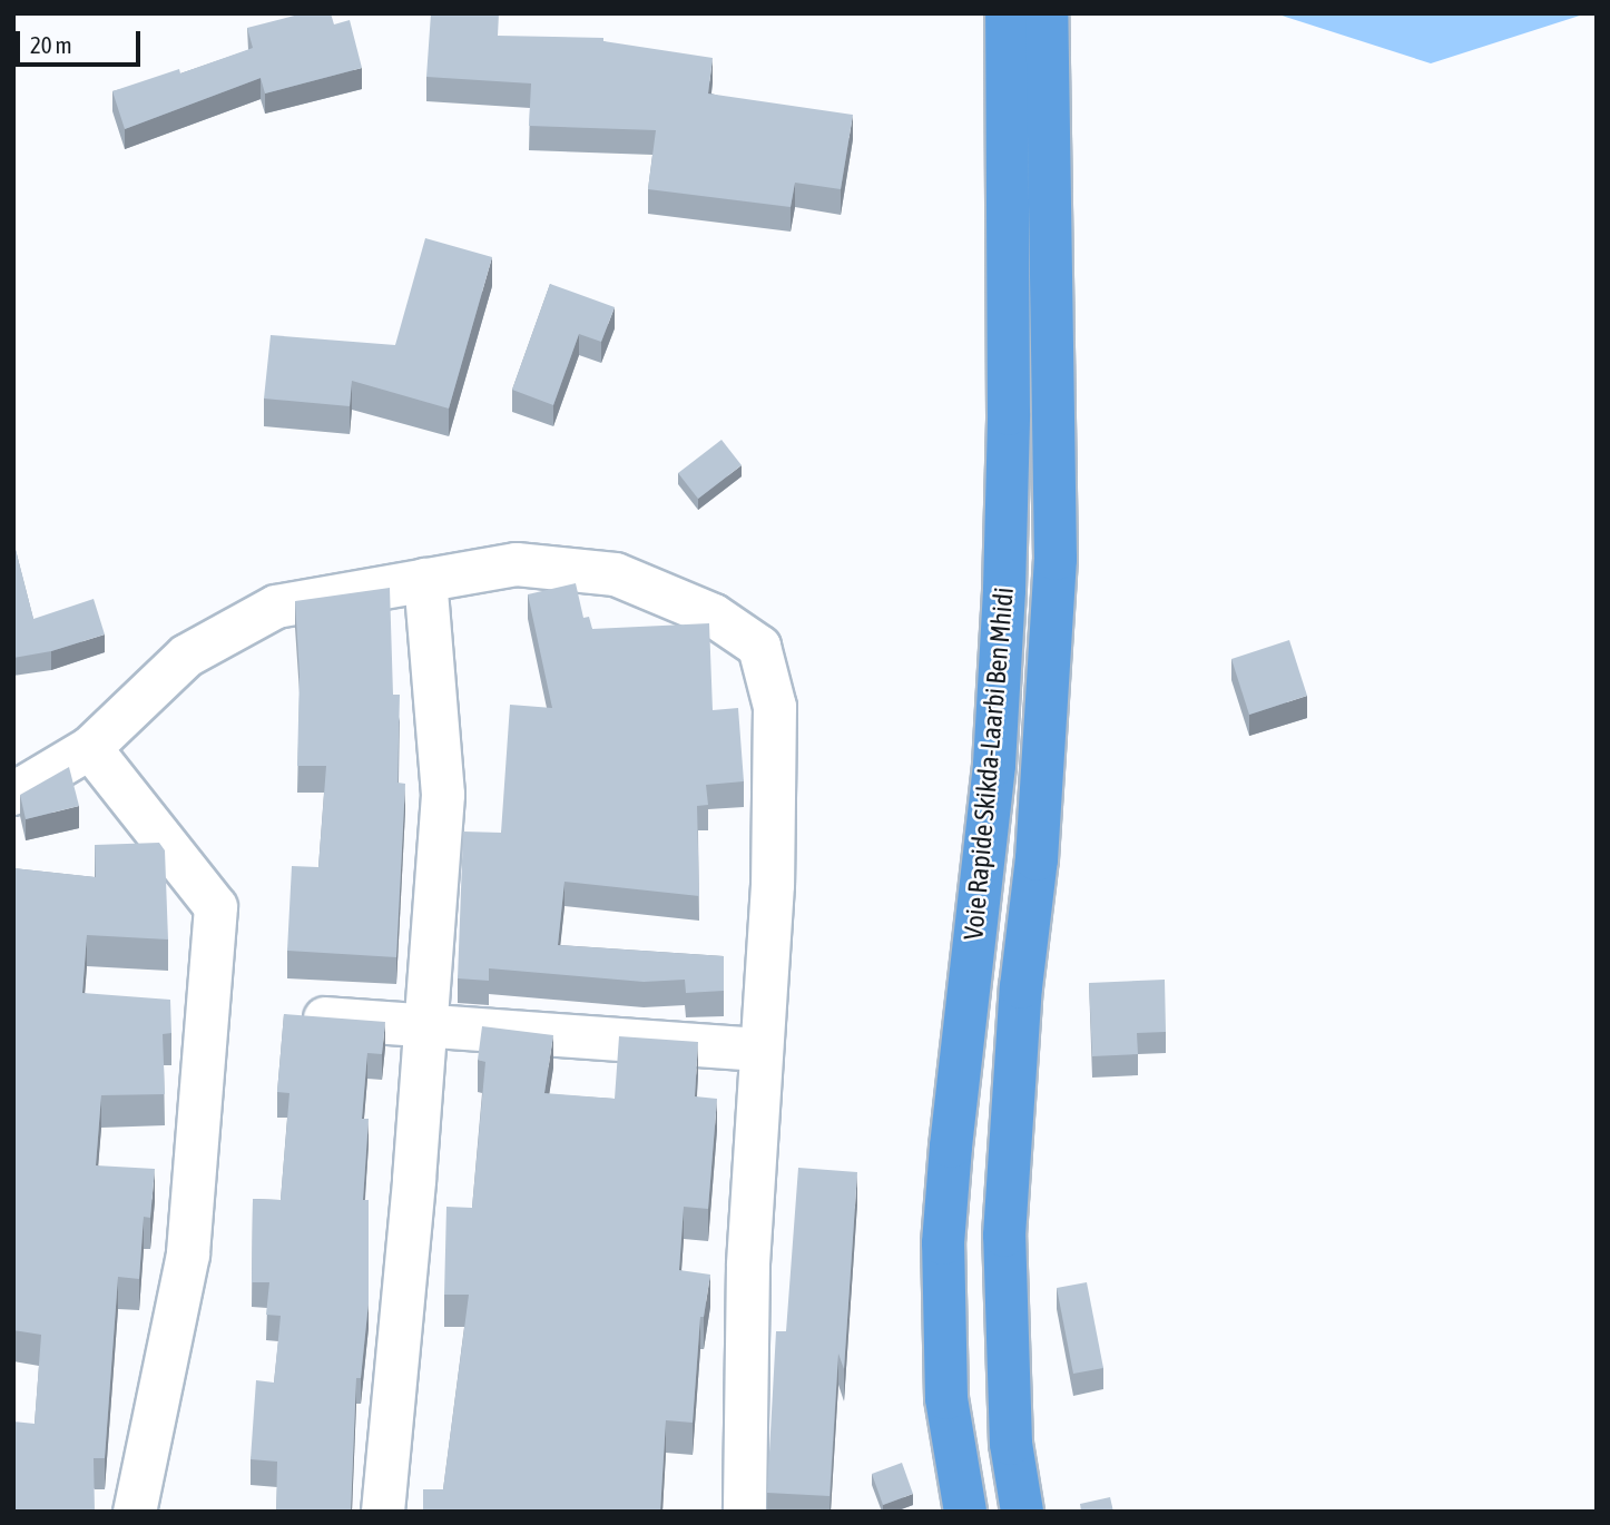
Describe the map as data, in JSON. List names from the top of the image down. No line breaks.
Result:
{"streets":{"highway":["Voie Rapide Skikda-Laarbi Ben Mhidi"]},"scale_bar":"20 m"}
